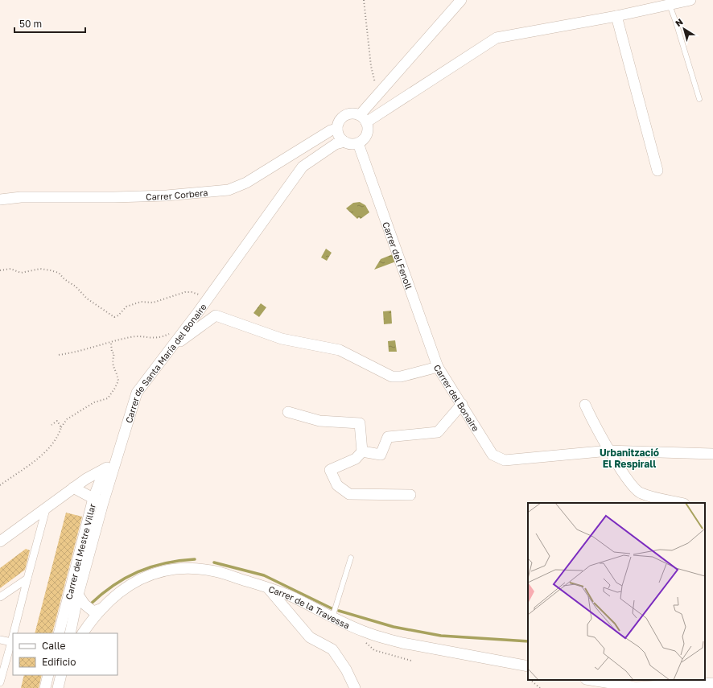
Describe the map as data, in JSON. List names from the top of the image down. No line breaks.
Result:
{"streets":{"street":["Carrer Corbera","Carrer del Fenoll","Carrer de Santa María del Bonaire","Carrer del Bonaire","Carrer del Mestre Villar","Carrer de la Travessa"]},"crossings":[["Carrer Corbera","Carrer del Fenoll"],["Carrer Corbera","Carrer de Santa María del Bonaire"],["Carrer del Fenoll","Carrer de Santa María del Bonaire"],["Carrer del Fenoll","Carrer del Bonaire"],["Carrer de Santa María del Bonaire","Carrer del Bonaire"],["Carrer de Santa María del Bonaire","Carrer de la Travessa"]],"districts":["Urbanització El Respirall"],"legend":["Calle","Edificio"],"scale_bar":"50 m","north":"top left"}
